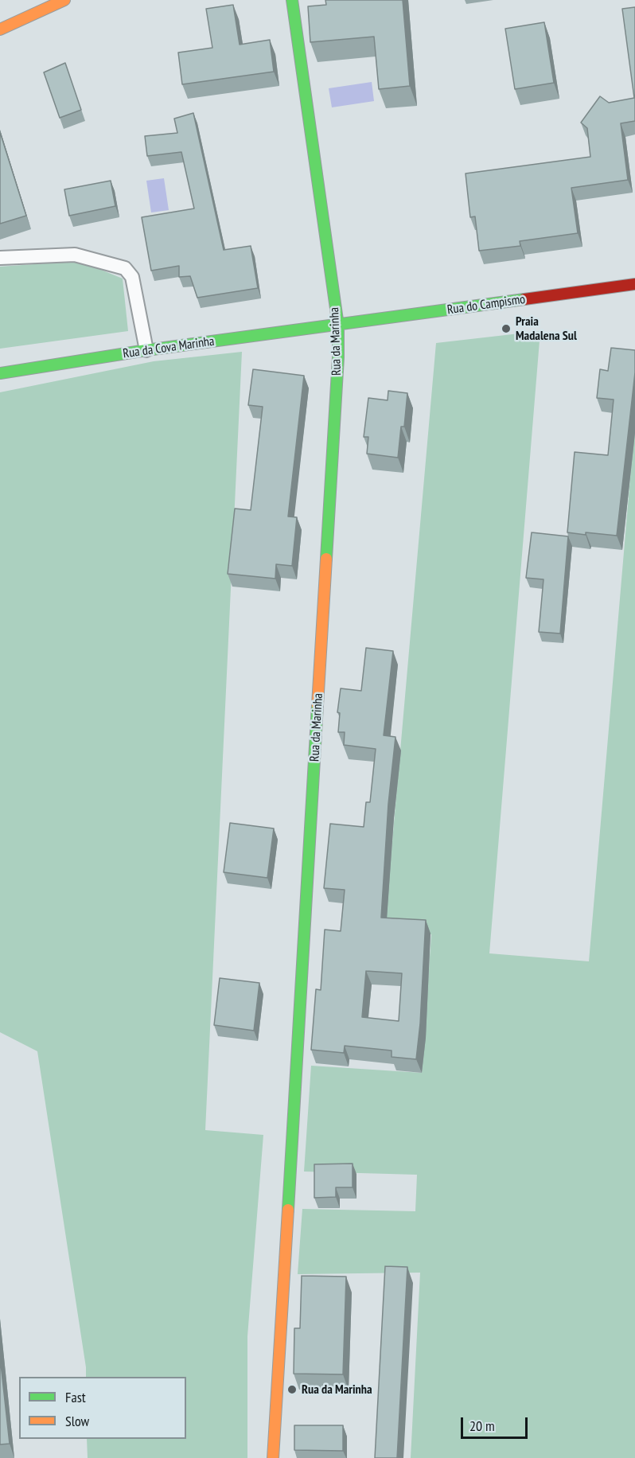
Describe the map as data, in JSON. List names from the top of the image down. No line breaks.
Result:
{"streets":{"street":["Rua do Campismo","Rua da Marinha","Rua da Cova Marinha"]},"crossings":[["Rua do Campismo","Rua da Marinha"],["Rua do Campismo","Rua da Cova Marinha"],["Rua da Marinha","Rua da Cova Marinha"]],"places":["Praia Madalena Sul","Rua da Marinha"],"legend":["Fast","Slow"],"scale_bar":"20 m"}
